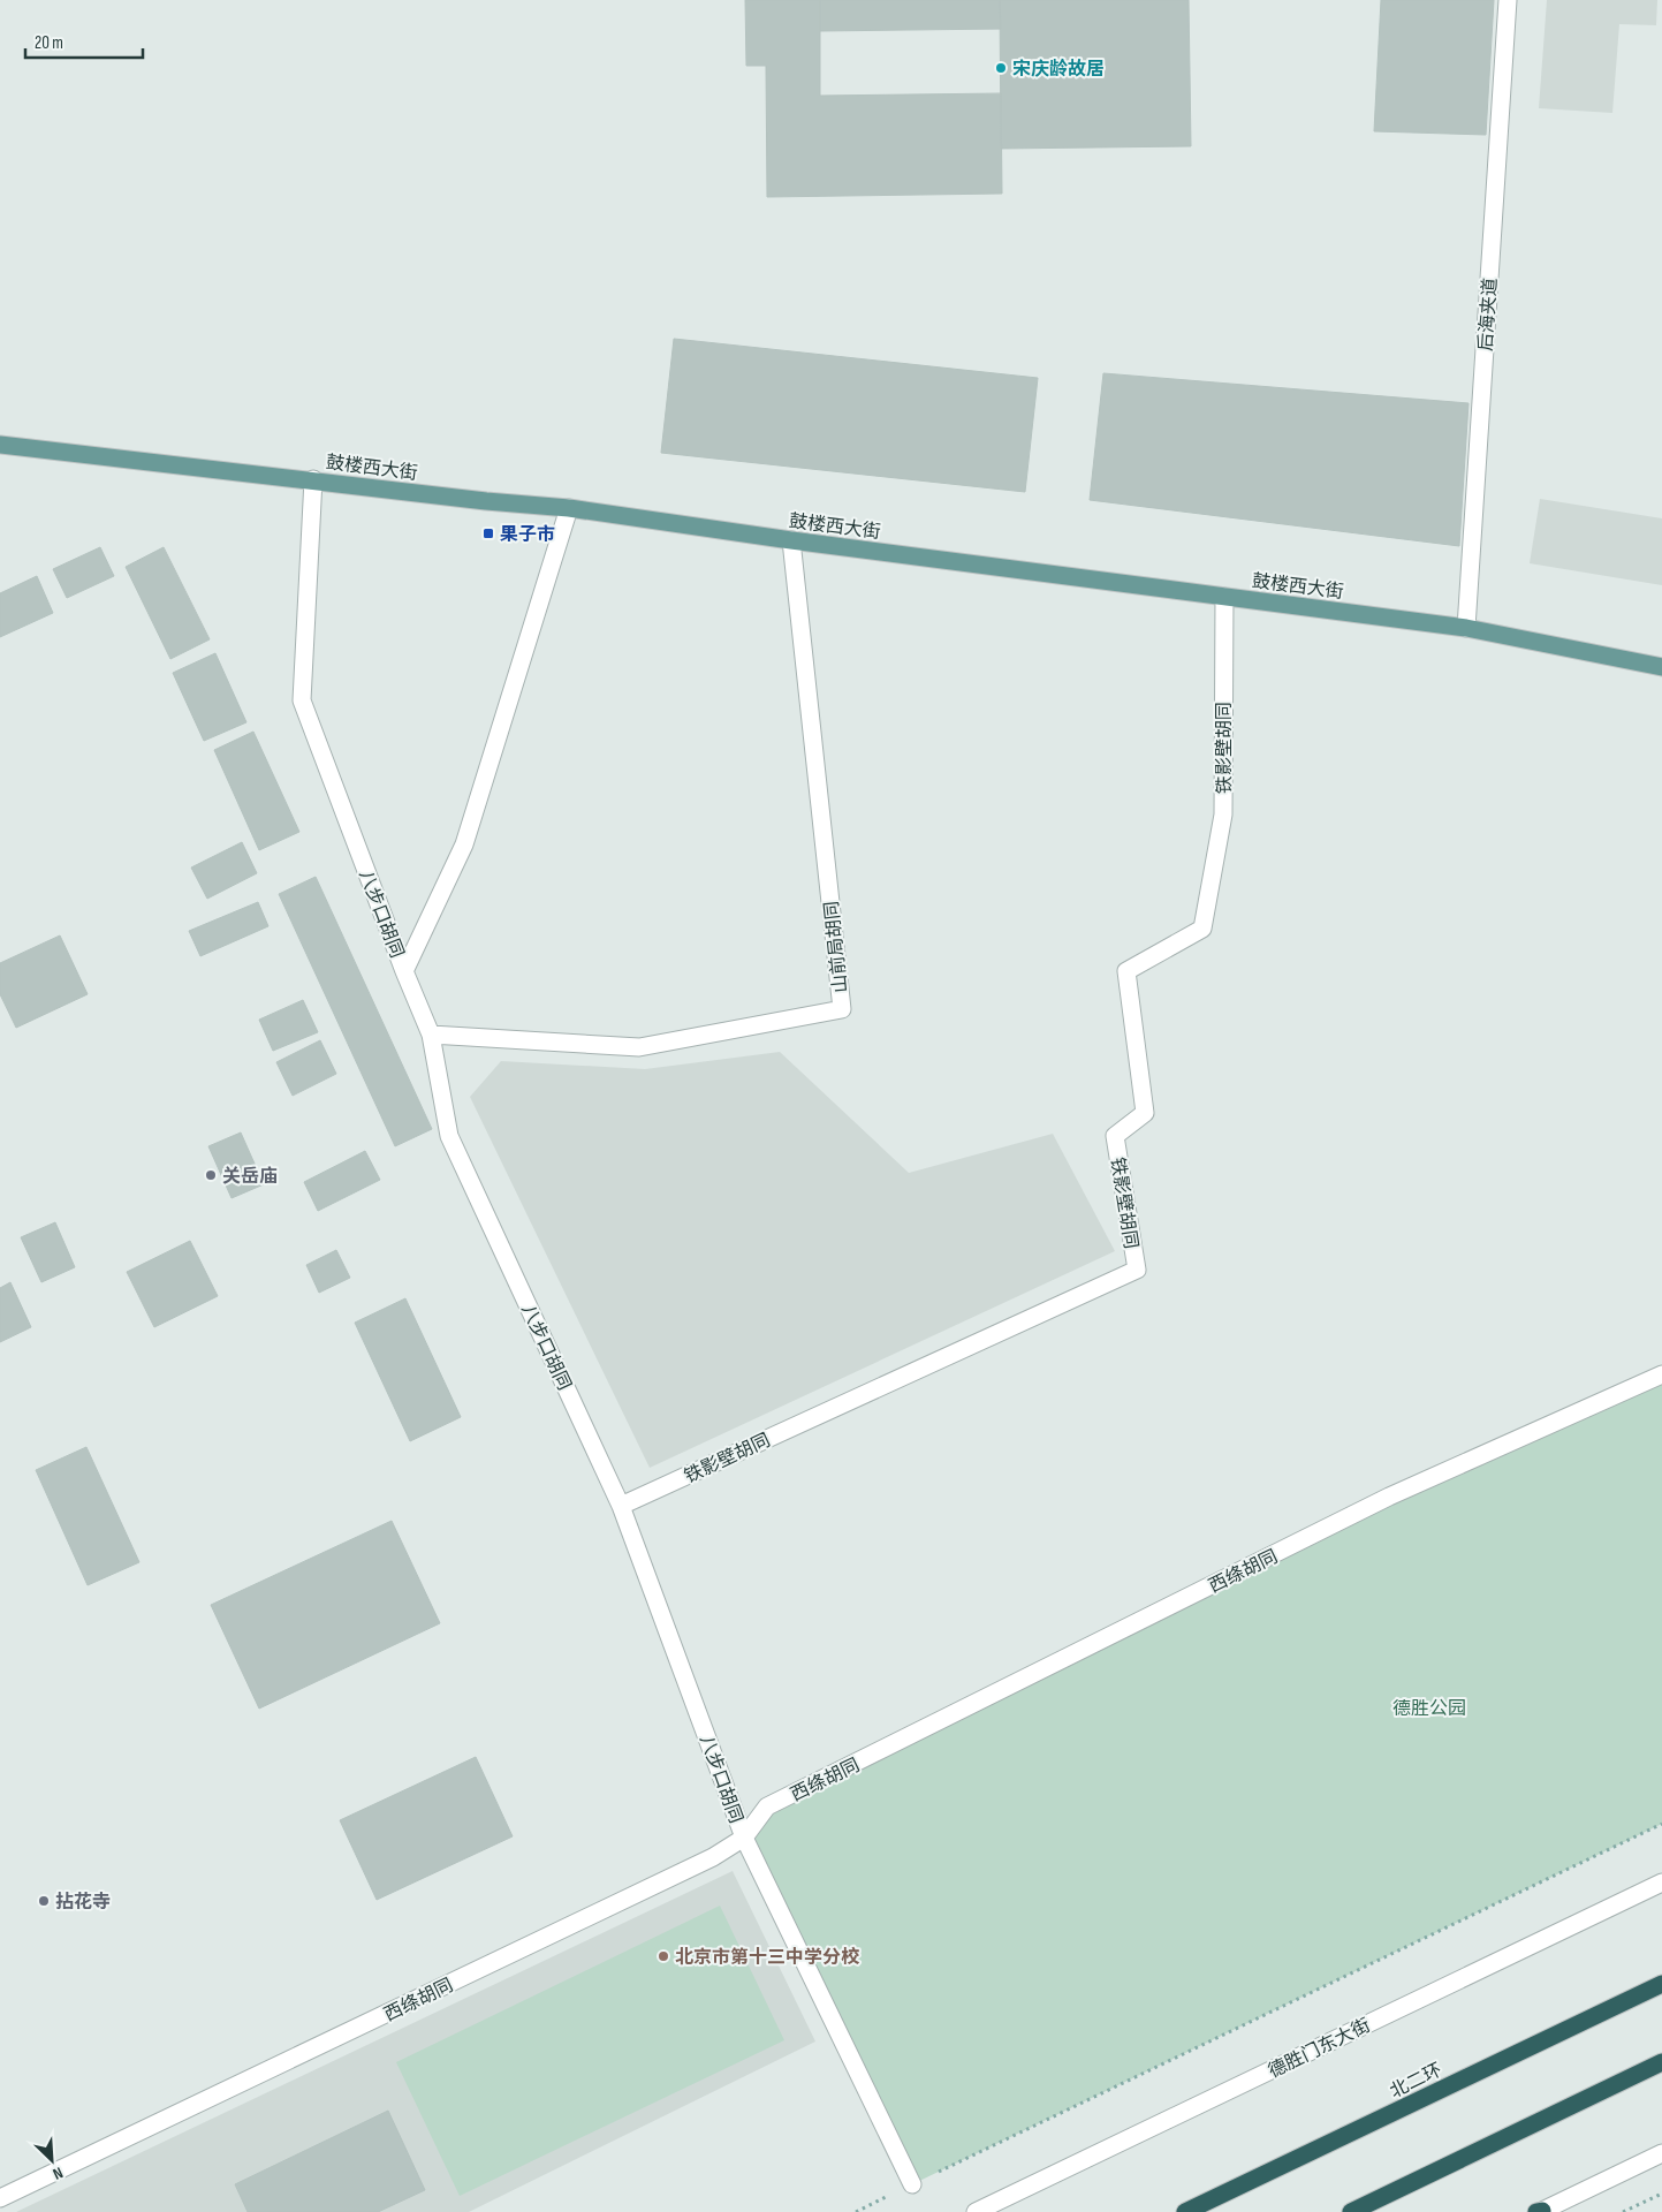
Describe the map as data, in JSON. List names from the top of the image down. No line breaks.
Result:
{"streets":{"highway":["北二环"],"main road":["鼓楼西大街"],"street":["后海夹道","铁影壁胡同","八步口胡同","山前局胡同","西绦胡同","德胜门东大街"]},"crossings":[["后海夹道","鼓楼西大街"],["鼓楼西大街","铁影壁胡同"],["鼓楼西大街","八步口胡同"],["鼓楼西大街","山前局胡同"],["铁影壁胡同","八步口胡同"],["八步口胡同","山前局胡同"],["八步口胡同","西绦胡同"]],"parks":["德胜公园"],"places":{"other":["宋庆龄故居","关岳庙","拈花寺","北京市第十三中学分校"],"transit":["果子市"]},"scale_bar":"20 m","north":"bottom right"}
